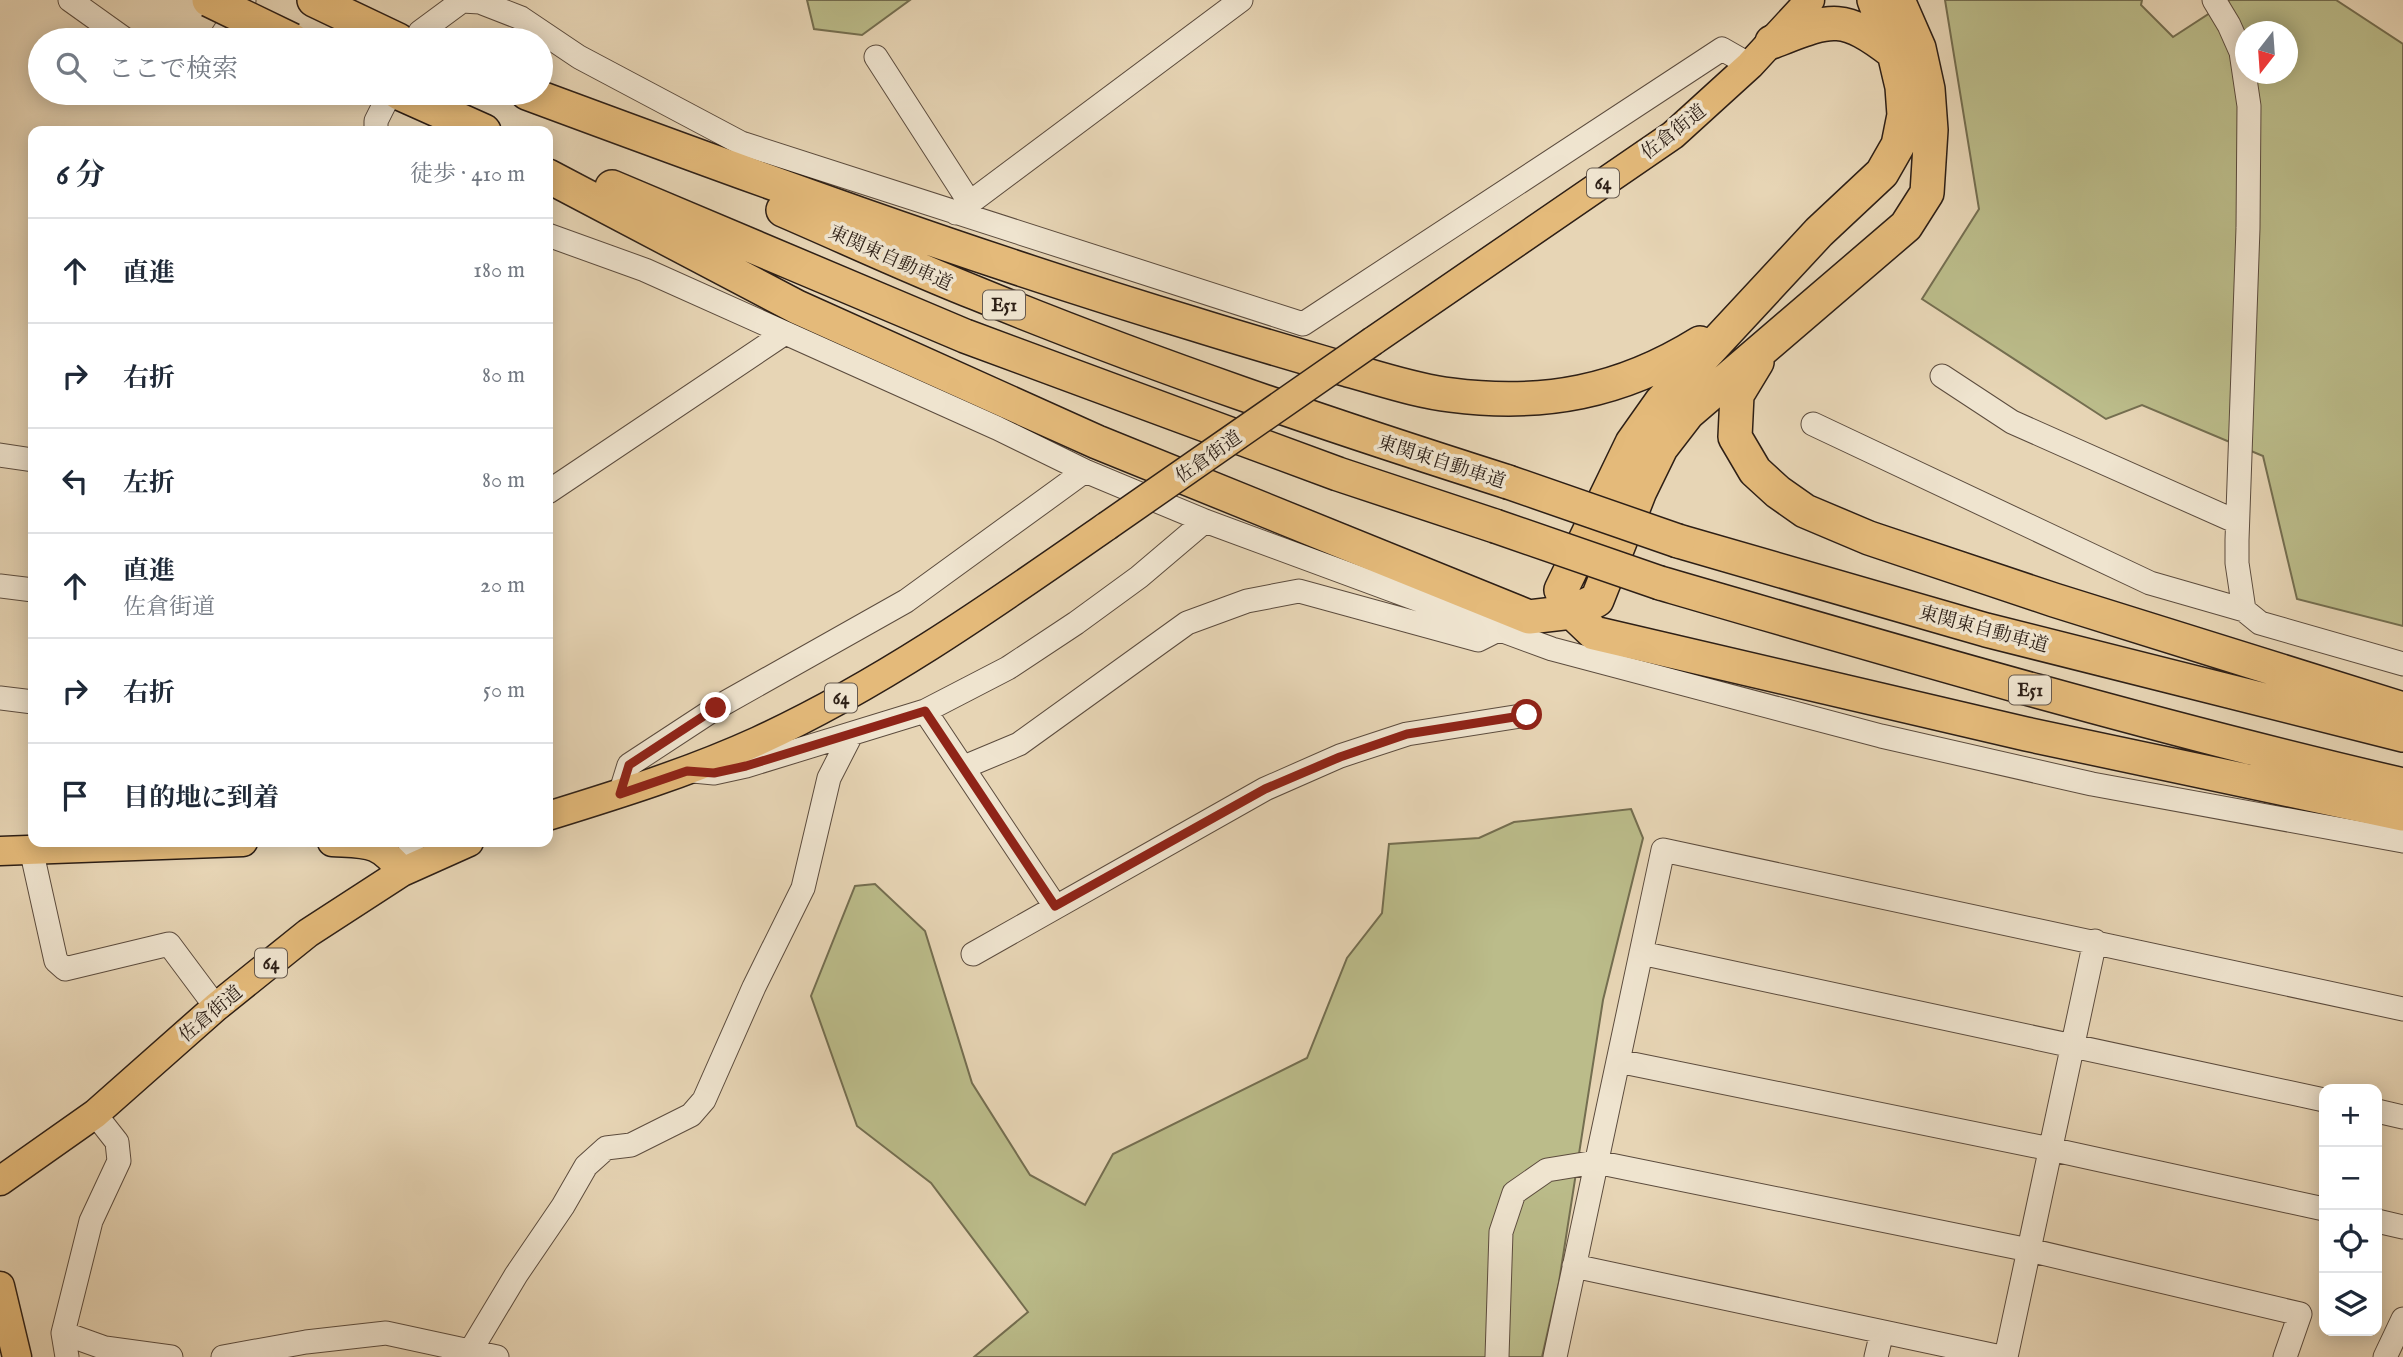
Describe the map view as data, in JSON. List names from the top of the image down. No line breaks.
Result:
{"streets":{"highway":["東関東自動車道","E51"],"main road":["佐倉街道","64"]},"north":"bottom","page":{"search":"ここで検索","heading":["6 分","徒歩 · 410 m"],"list":[["直進","180 m"],["右折","80 m"],["左折","80 m"],["直進","佐倉街道","20 m"],["右折","50 m"],"目的地に到着"],"map_buttons":["+","−"]}}
